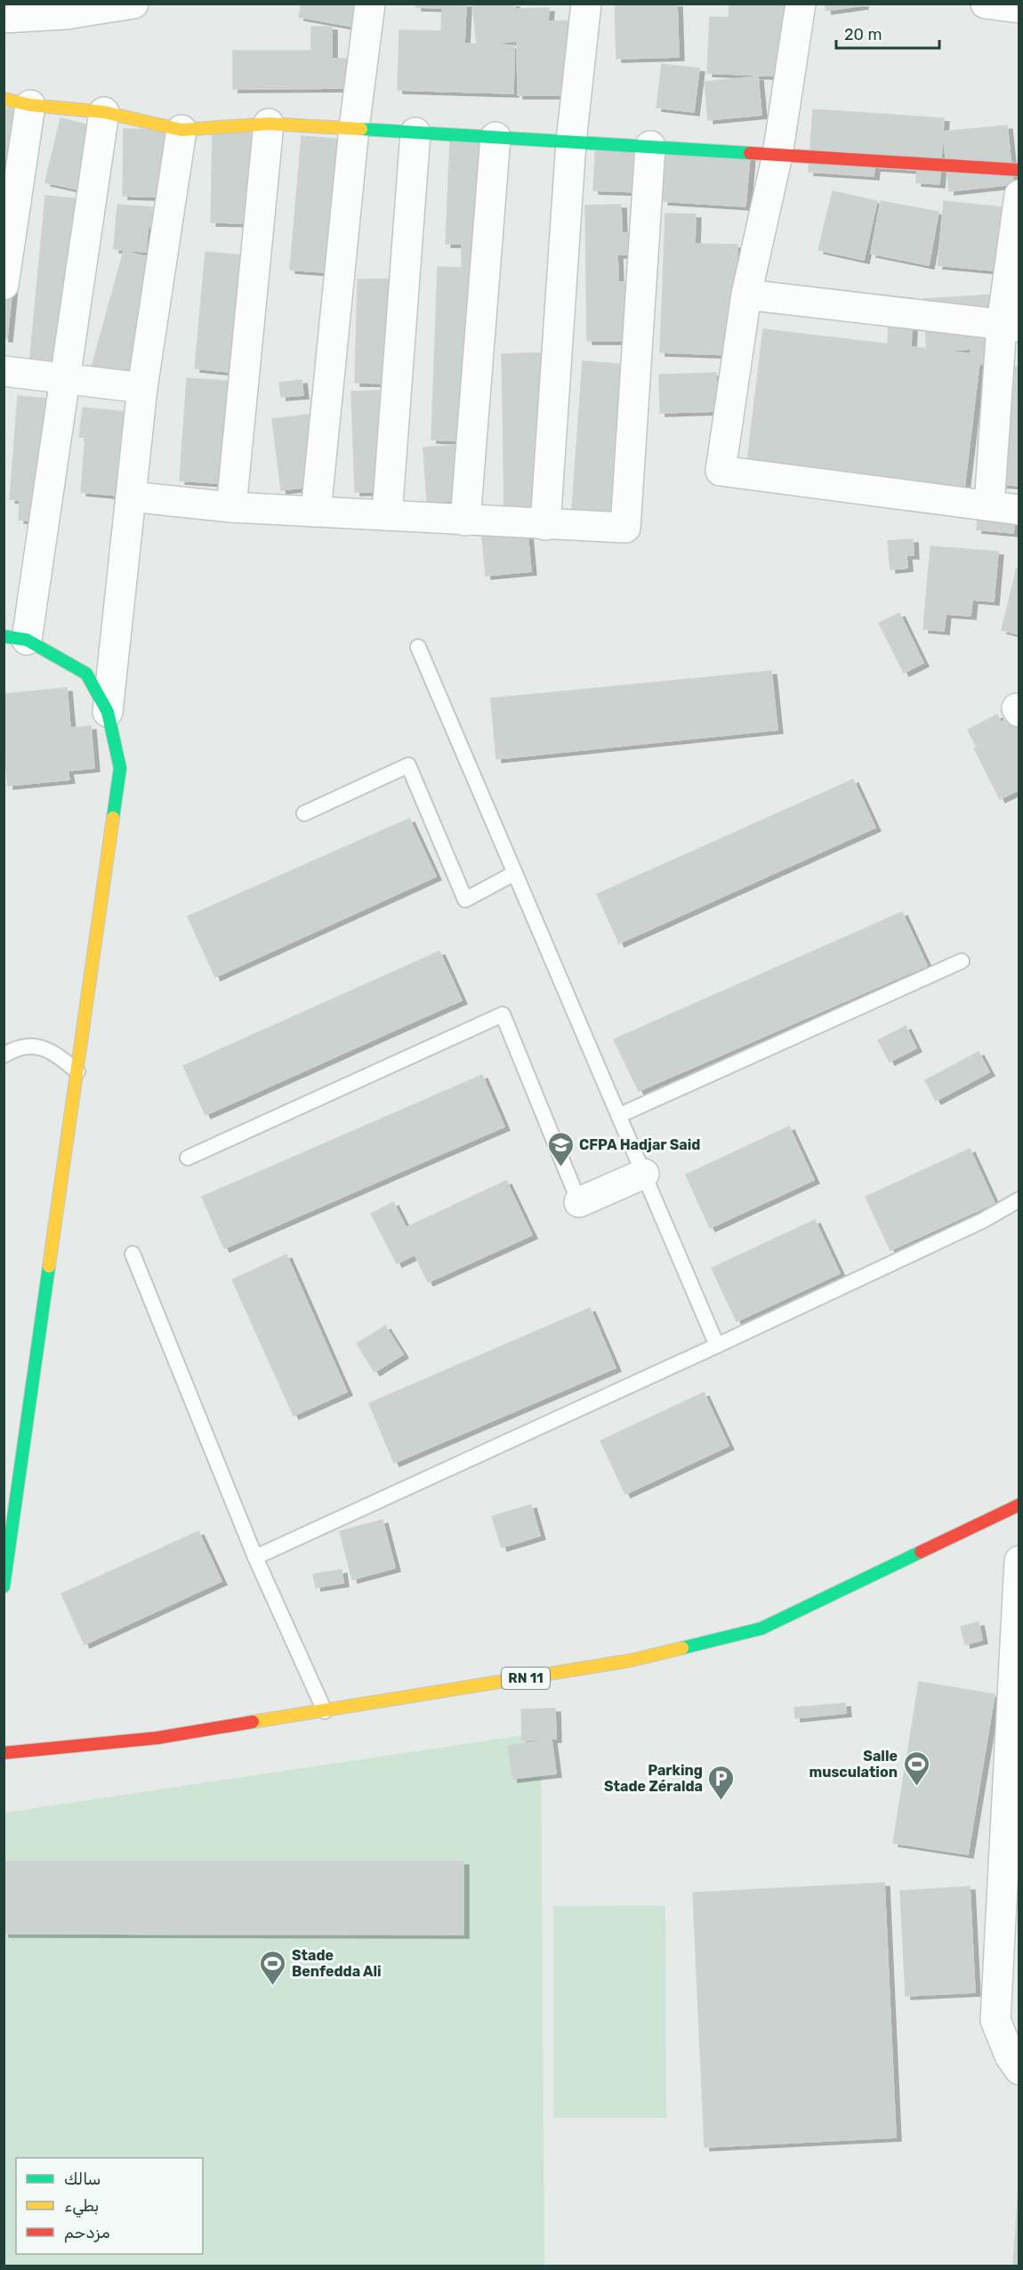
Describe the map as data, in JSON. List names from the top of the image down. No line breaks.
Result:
{"streets":{"main road":["RN 11"]},"places":{"school or university":["CFPA Hadjar Said"],"sports":["Salle musculation","Stade Benfedda Ali"],"parking":["Parking Stade Zéralda"]},"legend":["سالك","بطيء","مزدحم"],"scale_bar":"20 m"}
